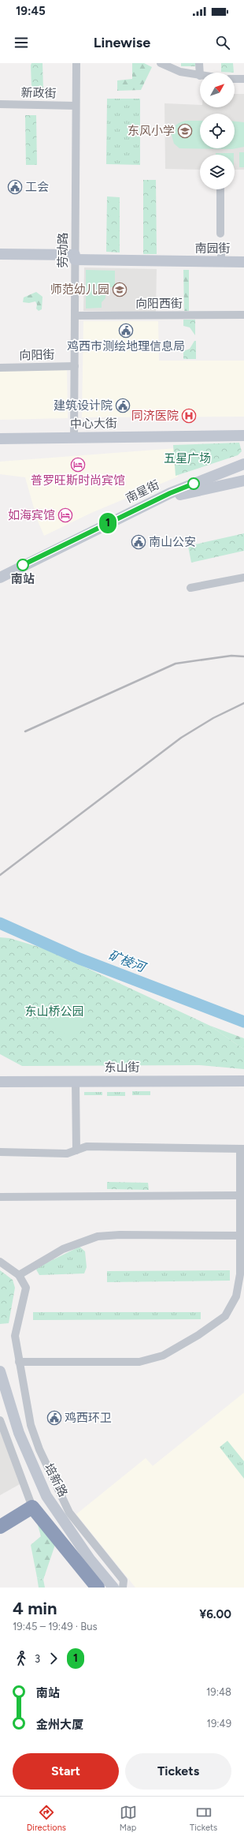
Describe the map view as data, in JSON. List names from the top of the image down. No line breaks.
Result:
{"streets":{"street":["新政街","南园街","劳动路","向阳西街","向阳街","中心大街","南星街","东山街","培新路"]},"crossings":[["新政街","劳动路"],["南园街","劳动路"],["劳动路","向阳西街"],["劳动路","向阳街"],["劳动路","中心大街"]],"water":["矿棱河"],"parks":["五星广场","东山桥公园"],"places":{"school or university":["东风小学","师范幼儿园"],"public building":["工会","鸡西市测绘地理信息局","建筑设计院","南山公安","鸡西环卫"],"hospital":["同济医院"],"hotel":["普罗旺斯时尚宾馆","如海宾馆"],"other":["南站"]},"lines":["bus line 1"],"north":"top right","page":{"status":"19:45","header":"Linewise","on_map":"1","heading":["4 min","19:45 – 19:49 · Bus","¥6.00"],"legs":["3","1"],"list":[{"name":"南站","value":"19:48"},{"name":"金州大厦","value":"19:49"}],"buttons":["Start","Tickets"],"tabs":["Directions","Map","Tickets"]}}
